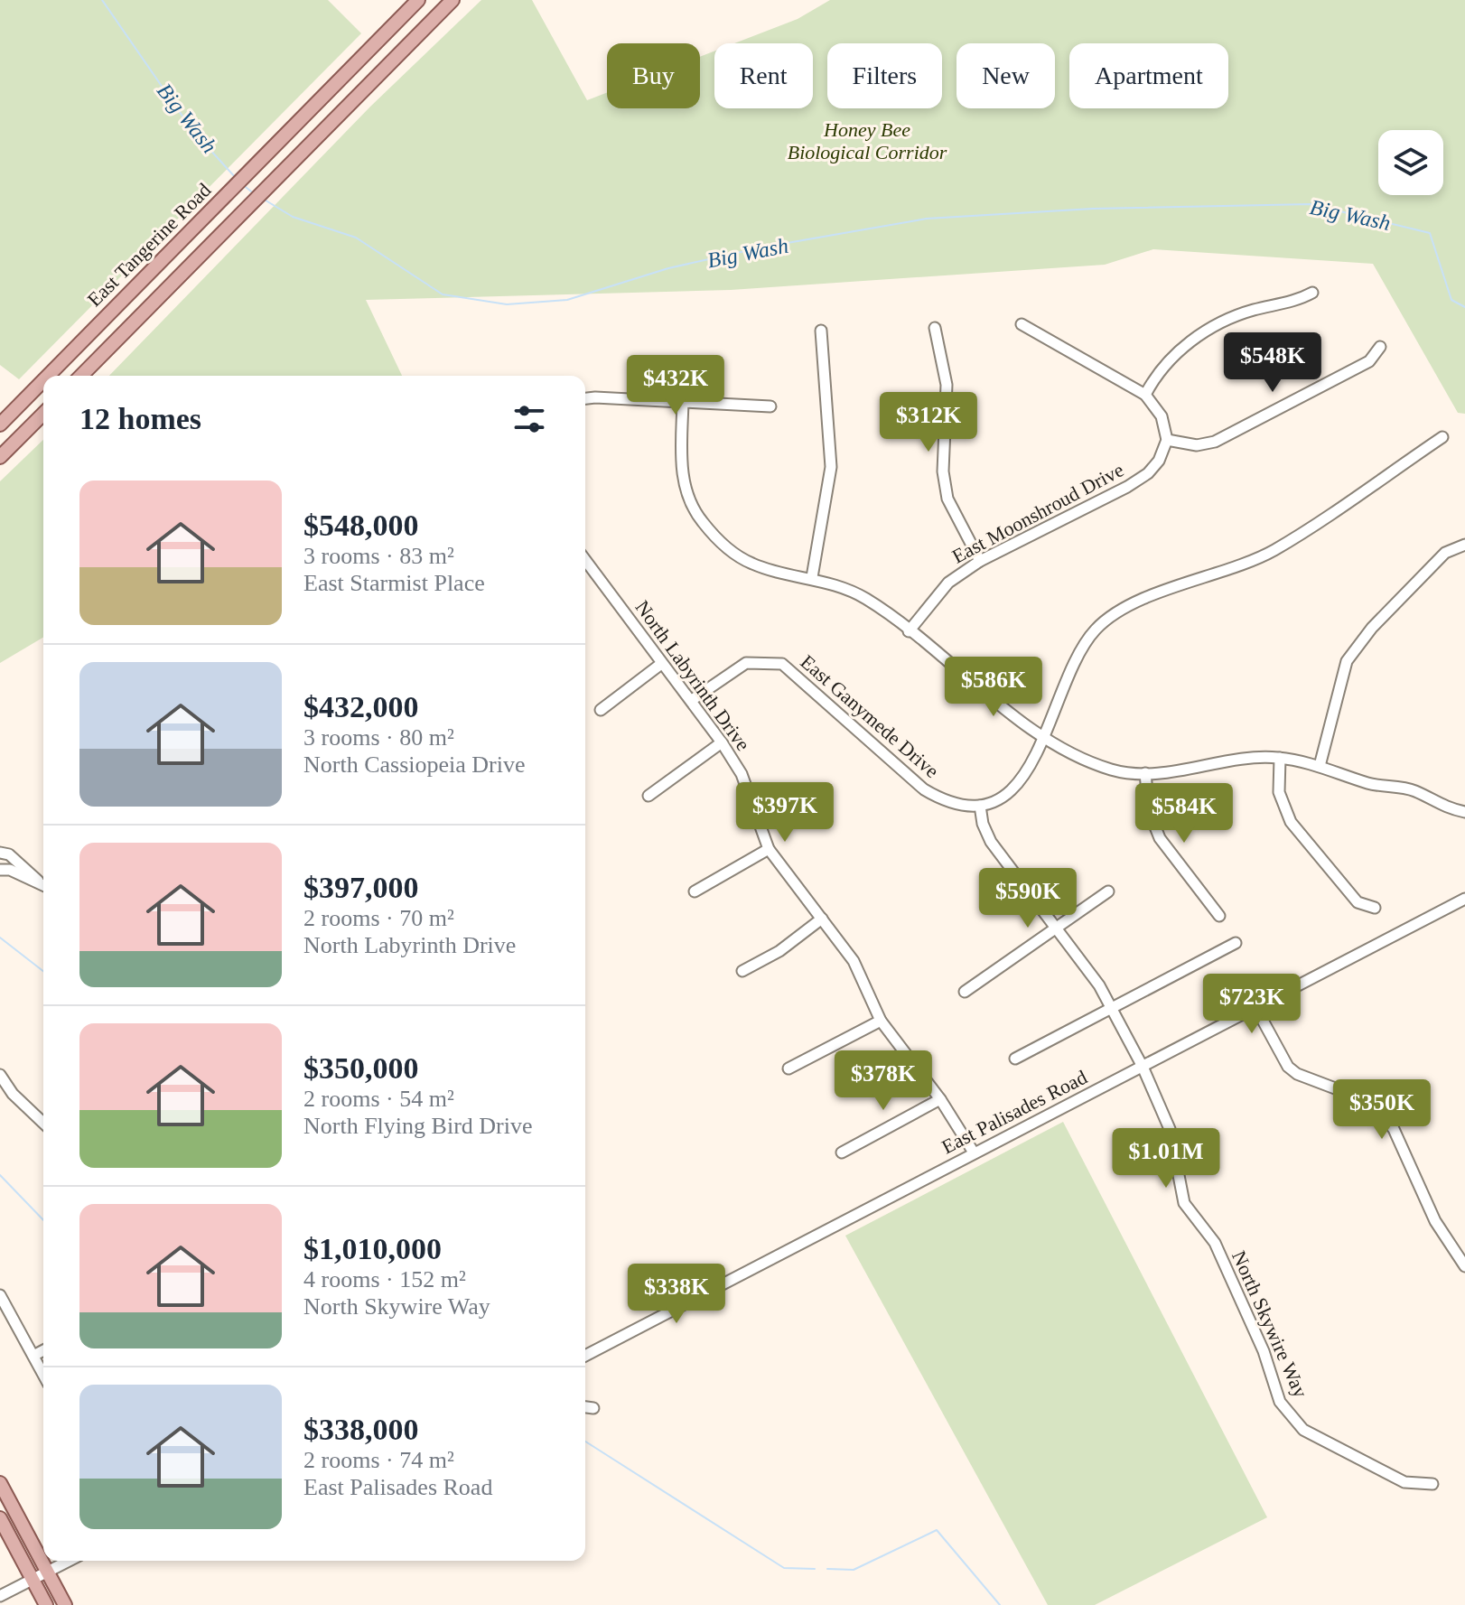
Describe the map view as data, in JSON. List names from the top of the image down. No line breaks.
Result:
{"streets":{"main road":["East Tangerine Road"],"street":["East Moonshroud Drive","North Labyrinth Drive","East Ganymede Drive","East Palisades Road","North Skywire Way"]},"crossings":[["North Labyrinth Drive","East Ganymede Drive"],["North Labyrinth Drive","East Palisades Road"],["East Ganymede Drive","North Skywire Way"],["East Palisades Road","North Skywire Way"]],"water":["Big Wash"],"parks":["Honey Bee Biological Corridor"],"page":{"chip":["Buy","Rent","Filters","New","Apartment"],"price":["$548K","$432K","$312K","$586K","$397K","$584K","$590K","$723K","$378K","$350K","$1.01M","$338K"],"heading":"12 homes","list":[{"name":"$548,000","note":"3 rooms · 83 m² · East Starmist Place"},{"name":"$432,000","note":"3 rooms · 80 m² · North Cassiopeia Drive"},{"name":"$397,000","note":"2 rooms · 70 m² · North Labyrinth Drive"},{"name":"$350,000","note":"2 rooms · 54 m² · North Flying Bird Drive"},{"name":"$1,010,000","note":"4 rooms · 152 m² · North Skywire Way"},{"name":"$338,000","note":"2 rooms · 74 m² · East Palisades Road"}]}}
